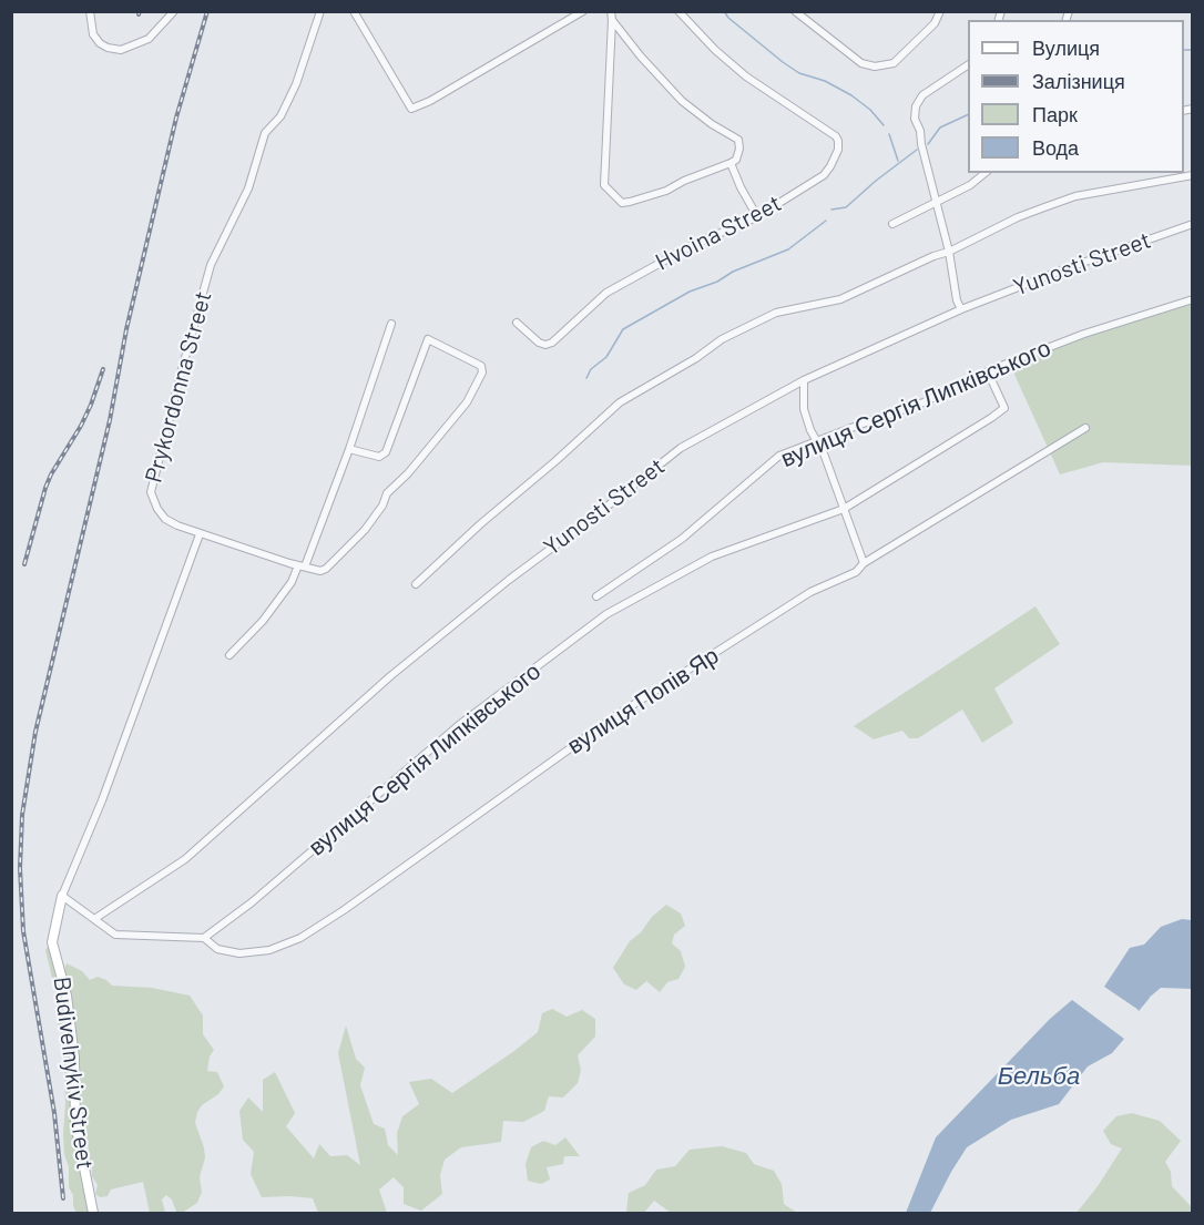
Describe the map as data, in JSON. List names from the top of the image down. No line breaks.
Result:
{"streets":{"street":["Hvoina Street","Yunosti Street","Prykordonna Street","вулиця Сергія Липківського","вулиця Попів Яр","Budivelnykiv Street"]},"crossings":[["вулиця Сергія Липківського","вулиця Попів Яр"]],"water":["Бельба"],"legend":["Вулиця","Залізниця","Парк","Вода"]}
